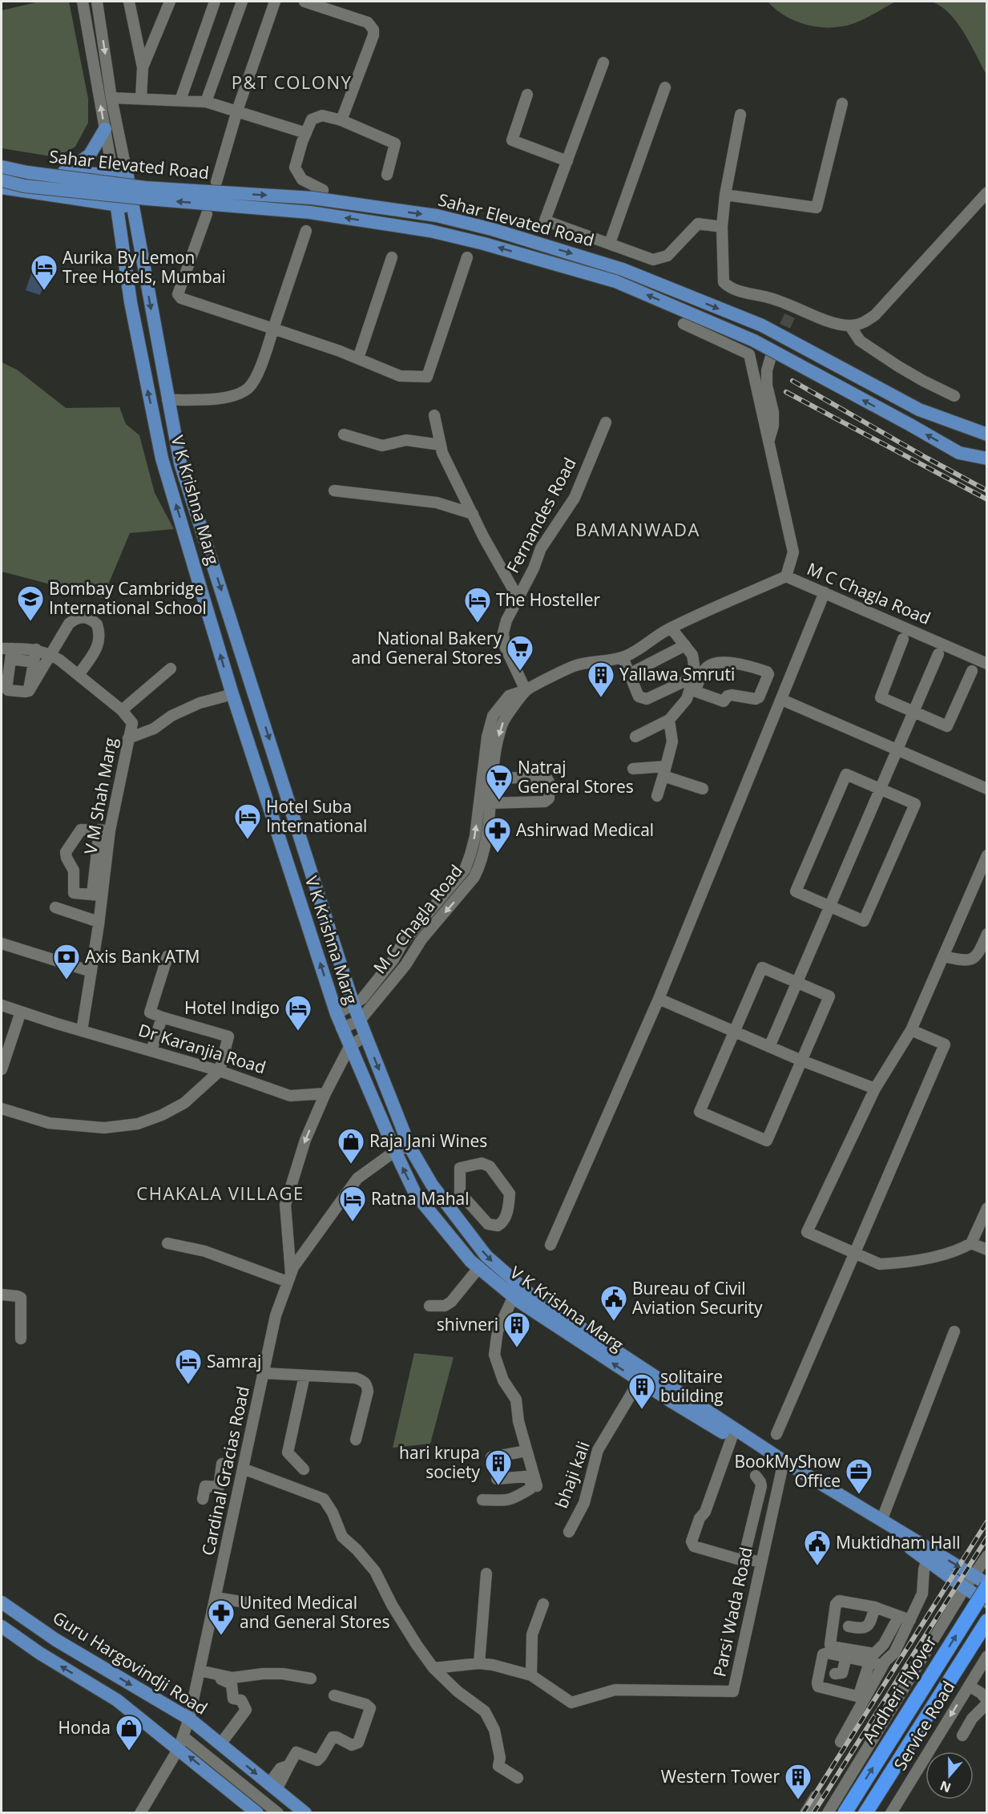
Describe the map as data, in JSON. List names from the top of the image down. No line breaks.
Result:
{"streets":{"highway":["Andheri Flyover"],"main road":["Sahar Elevated Road","V K Krishna Marg","Guru Hargovindji Road"],"street":["Fernandes Road","M C Chagla Road","V M Shah Marg","Dr Karanjia Road","Cardinal Gracias Road","bhaji kali","Parsi Wada Road","Service Road"]},"crossings":[["V K Krishna Marg","M C Chagla Road"],["V K Krishna Marg","Cardinal Gracias Road"],["V K Krishna Marg","bhaji kali"],["V K Krishna Marg","Parsi Wada Road"],["V K Krishna Marg","Andheri Flyover"],["Fernandes Road","M C Chagla Road"],["V M Shah Marg","Dr Karanjia Road"],["Cardinal Gracias Road","Guru Hargovindji Road"]],"districts":["P&T COLONY","BAMANWADA","CHAKALA VILLAGE"],"places":{"hotel":["Aurika By Lemon Tree Hotels, Mumbai","The Hosteller","Hotel Suba International","Hotel Indigo","Ratna Mahal","Samraj"],"school or university":["Bombay Cambridge International School"],"supermarket":["National Bakery and General Stores","Natraj General Stores"],"building":["Yallawa Smruti","shivneri","solitaire building","hari krupa society","Western Tower"],"pharmacy":["Ashirwad Medical","United Medical and General Stores"],"bank":["Axis Bank ATM"],"shop":["Raja Jani Wines","Honda"],"public building":["Bureau of Civil Aviation Security","Muktidham Hall"],"office":["BookMyShow Office"]},"north":"bottom"}
